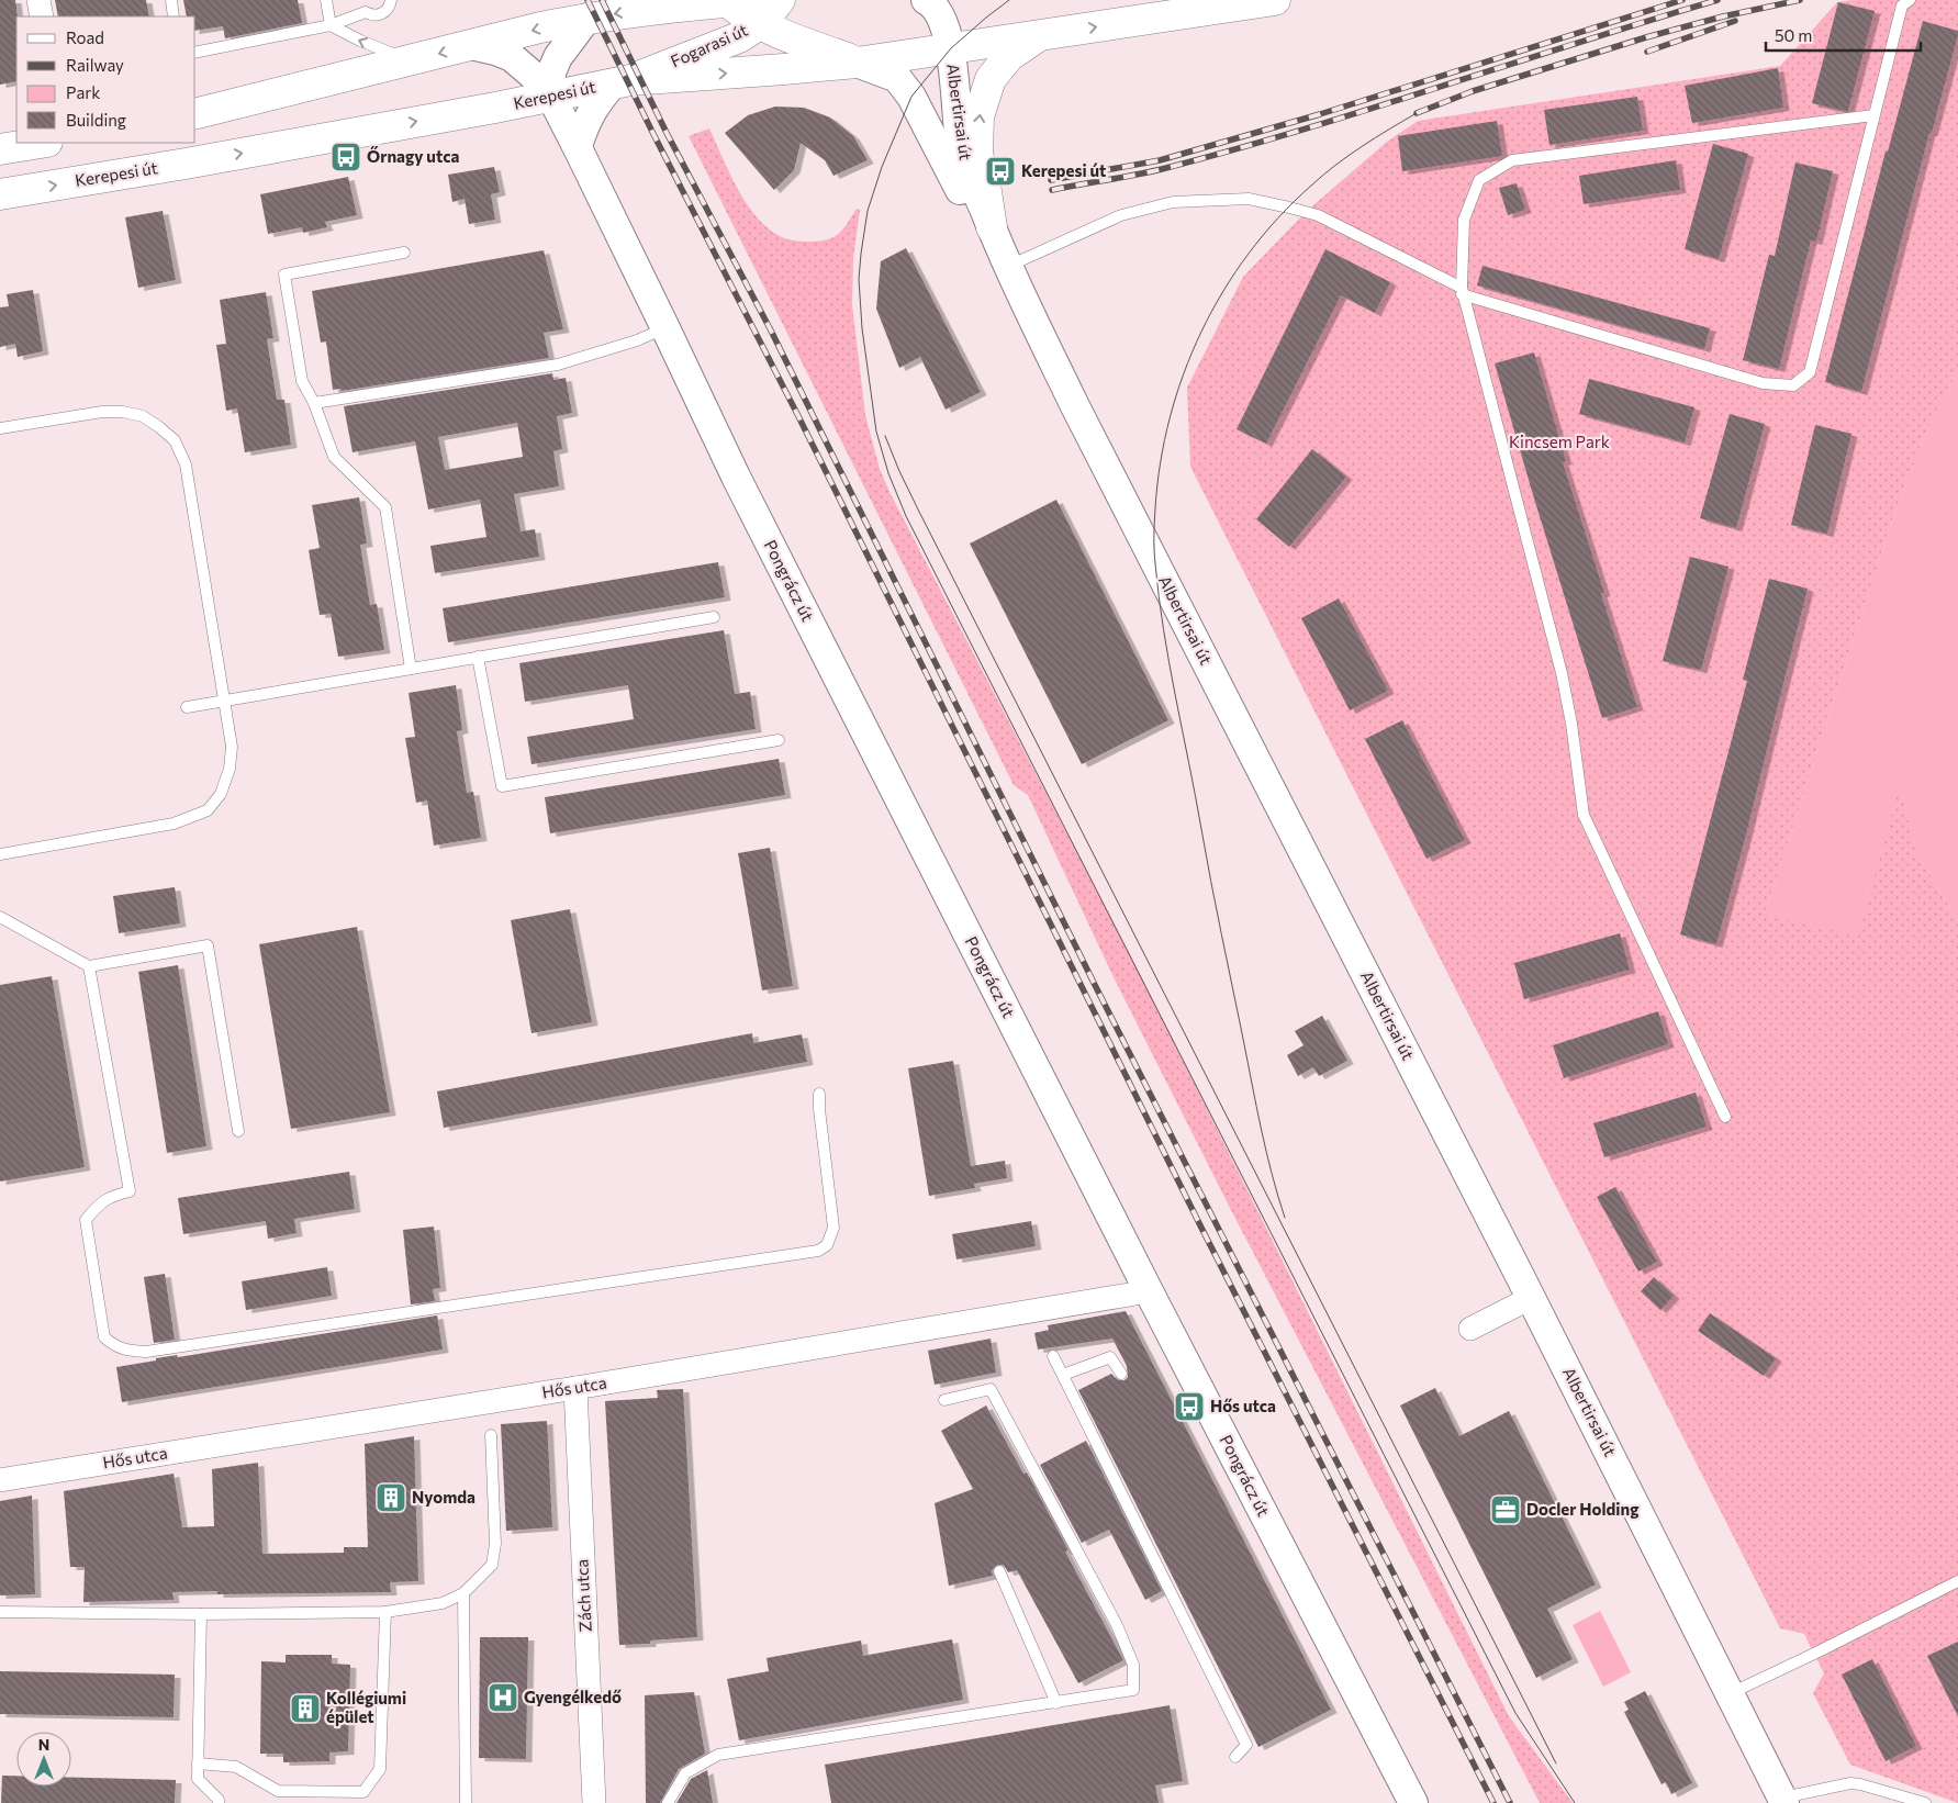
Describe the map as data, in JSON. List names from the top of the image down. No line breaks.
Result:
{"streets":{"main road":["Fogarasi út","Kerepesi út"],"street":["Albertirsai út","Pongrácz út","Hős utca","Zách utca"]},"crossings":[["Fogarasi út","Kerepesi út"],["Kerepesi út","Albertirsai út"],["Kerepesi út","Pongrácz út"],["Pongrácz út","Hős utca"],["Hős utca","Zách utca"]],"parks":["Kincsem Park"],"places":{"bus stop":["Őrnagy utca","Kerepesi út","Hős utca"],"building":["Nyomda","Kollégiumi épület"],"office":["Docler Holding"],"hospital":["Gyengélkedő"]},"legend":["Road","Railway","Park","Building"],"scale_bar":"50 m","north":"top"}
